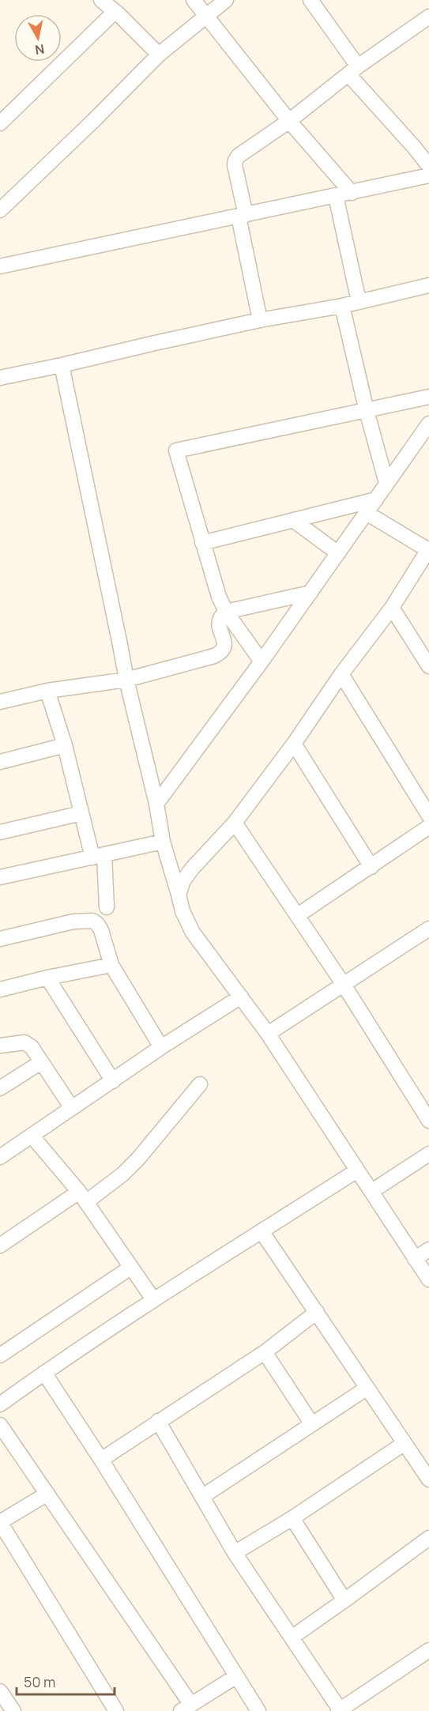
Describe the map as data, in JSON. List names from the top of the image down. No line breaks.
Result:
{"scale_bar":"50 m","north":"bottom"}
